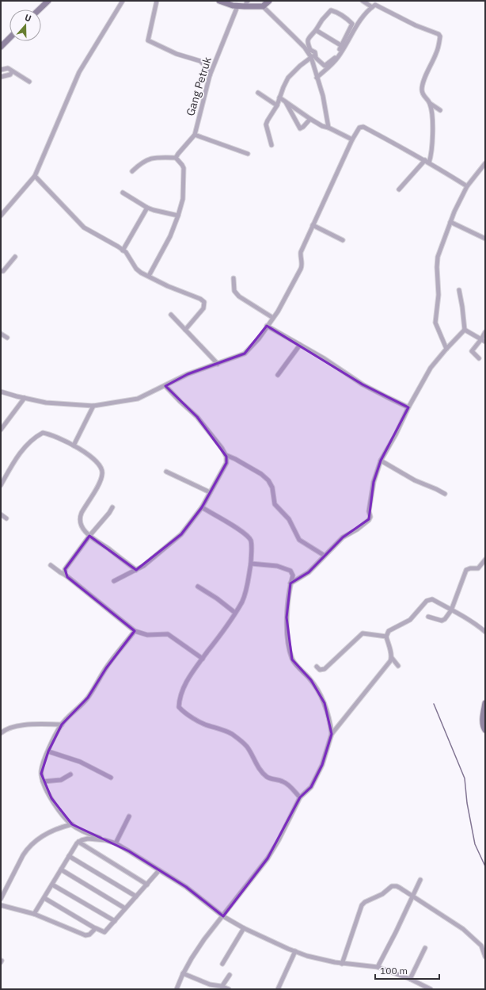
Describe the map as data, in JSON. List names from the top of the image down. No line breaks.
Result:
{"streets":{"street":["Gang Petruk"]},"scale_bar":"100 m","north":"top"}
